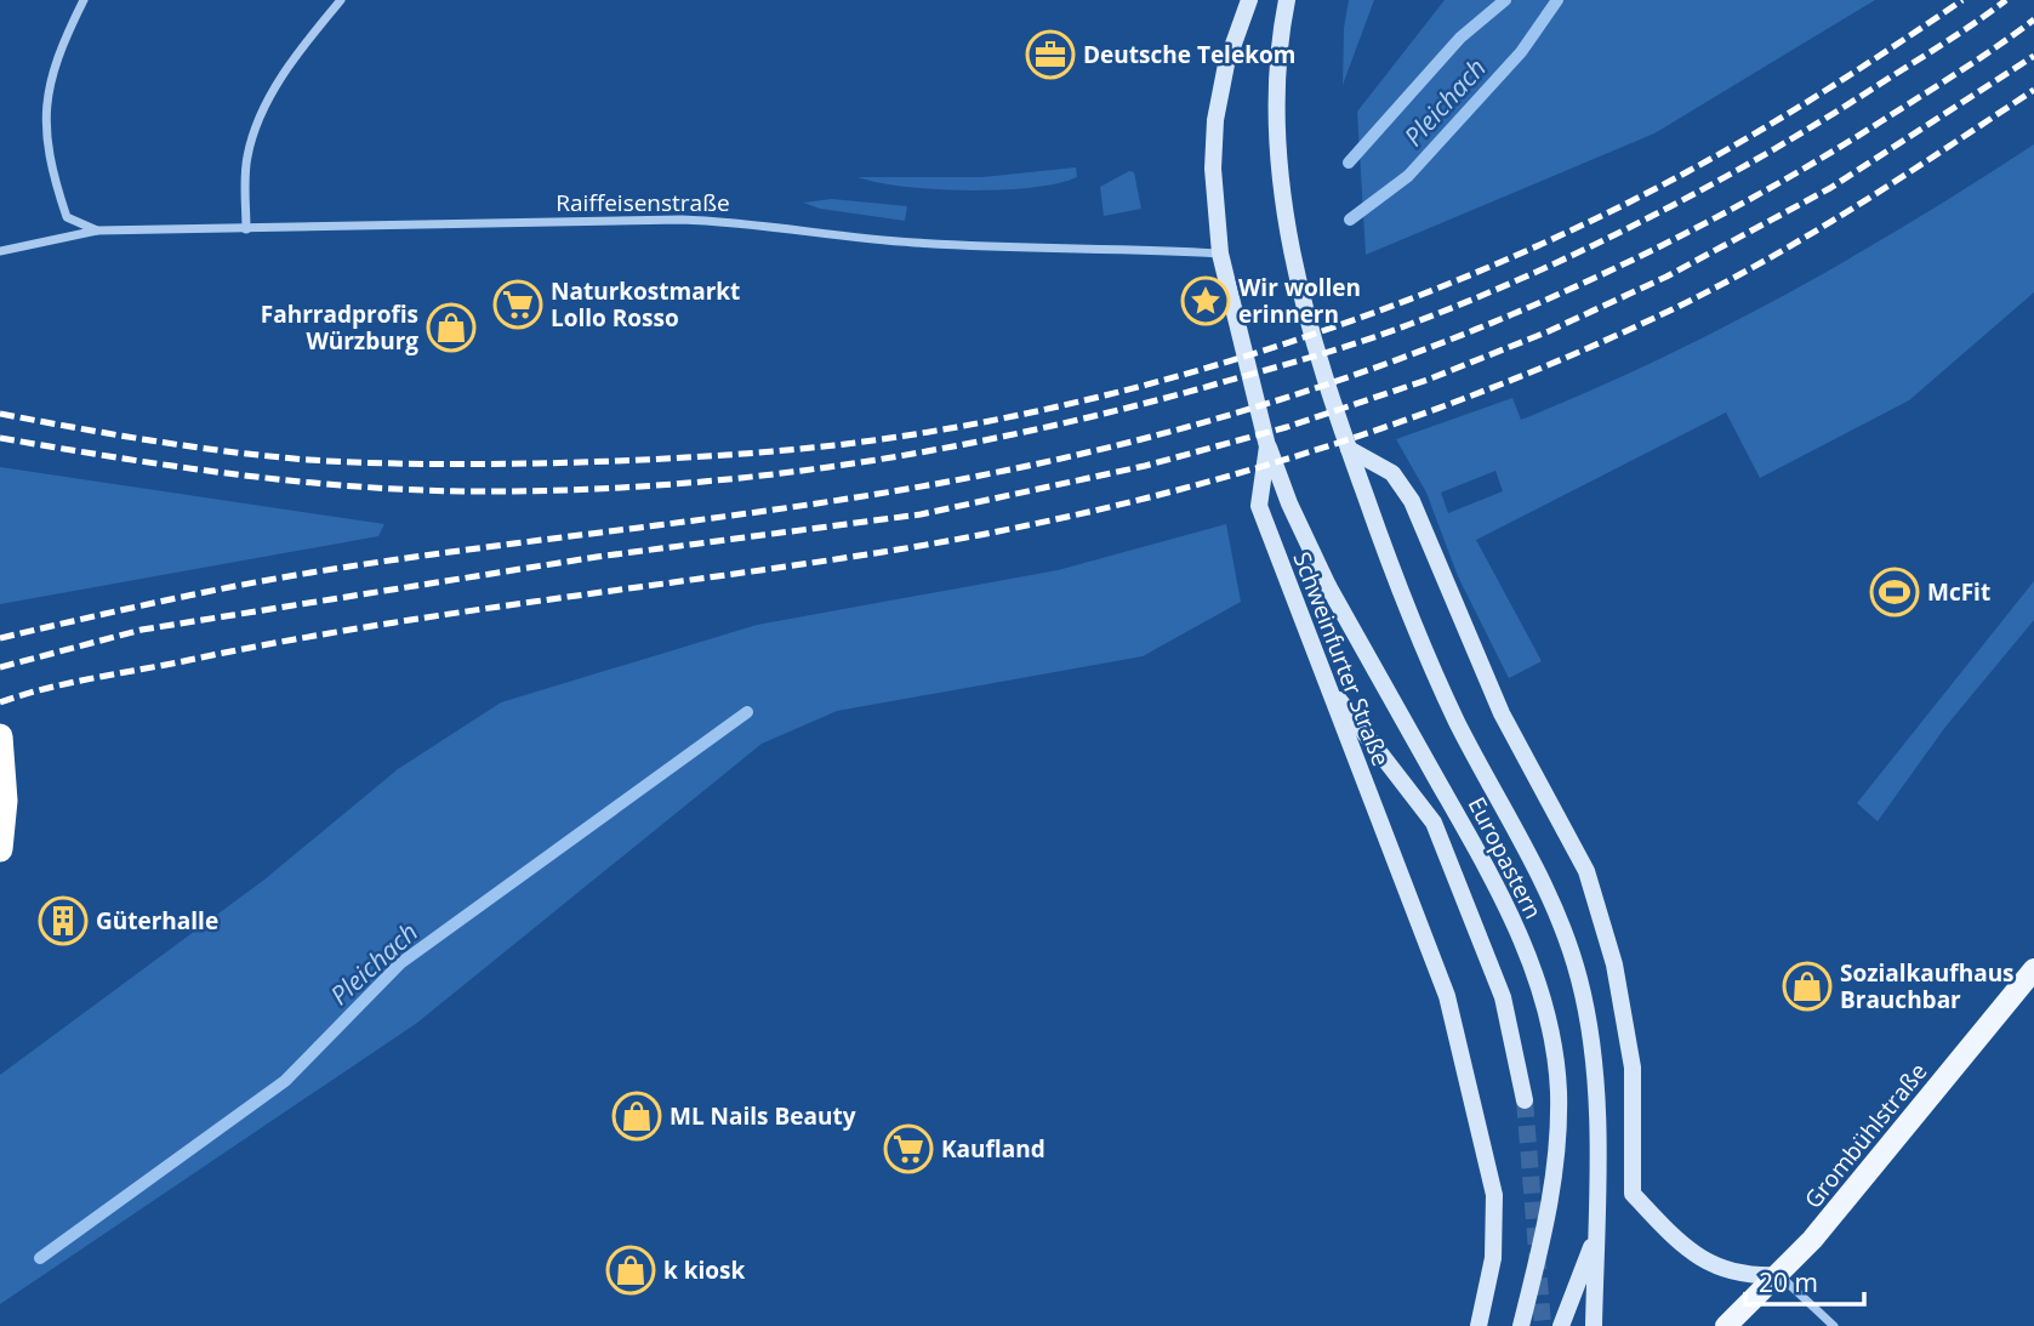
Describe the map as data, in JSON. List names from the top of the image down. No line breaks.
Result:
{"streets":{"main road":["Schweinfurter Straße","Europastern","Grombühlstraße"],"street":["Raiffeisenstraße"]},"crossings":[["Raiffeisenstraße","Schweinfurter Straße"],["Schweinfurter Straße","Europastern"]],"water":["Pleichach"],"places":{"office":["Deutsche Telekom"],"place":["Wir wollen erinnern"],"supermarket":["Naturkostmarkt Lollo Rosso","Kaufland"],"shop":["Fahrradprofis Würzburg","Sozialkaufhaus Brauchbar","ML Nails Beauty","k kiosk"],"sports":["McFit"],"building":["Güterhalle"]},"scale_bar":"20 m"}
